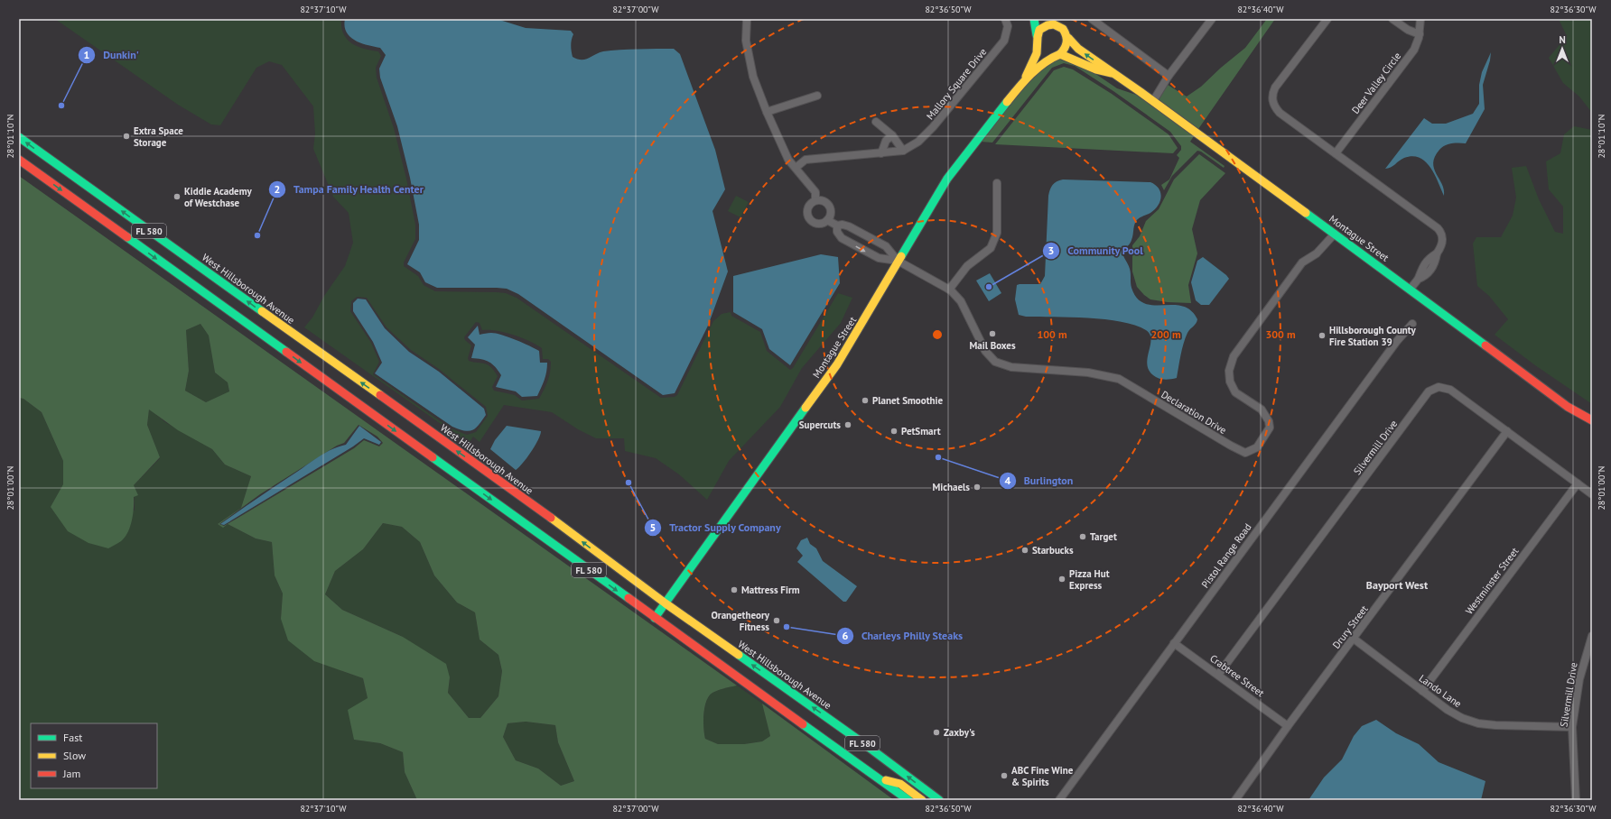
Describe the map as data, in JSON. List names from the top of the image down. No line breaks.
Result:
{"streets":{"main road":["FL 580","Montague Street","West Hillsborough Avenue"],"street":["Deer Valley Circle","Mallory Square Drive","Declaration Drive","Silvermill Drive","Pistol Range Road","Westminster Street","Drury Street","Crabtree Street","Lando Lane"]},"crossings":[["FL 580","Montague Street"],["Montague Street","West Hillsborough Avenue"],["Montague Street","Declaration Drive"],["Silvermill Drive","Westminster Street"],["Silvermill Drive","Drury Street"],["Silvermill Drive","Crabtree Street"],["Silvermill Drive","Lando Lane"],["Pistol Range Road","Crabtree Street"],["Westminster Street","Lando Lane"],["Drury Street","Crabtree Street"],["Drury Street","Lando Lane"]],"districts":["Bayport West"],"places":["Dunkin'","Extra Space Storage","Kiddie Academy of Westchase","Tampa Family Health Center","Community Pool","Mail Boxes","Hillsborough County Fire Station 39","Planet Smoothie","Supercuts","PetSmart","Burlington","Tractor Supply Company","Michaels","Target","Starbucks","Pizza Hut Express","Mattress Firm","Orangetheory Fitness","Charleys Philly Steaks","Zaxby's","ABC Fine Wine & Spirits"],"legend":["Fast","Slow","Jam"],"north":"top","coordinates":["82°37'10\"W","82°37'00\"W","82°36'50\"W","82°36'40\"W","82°36'30\"W","28°01'10\"N","28°01'00\"N"],"rings":["100 m","200 m","300 m"]}
